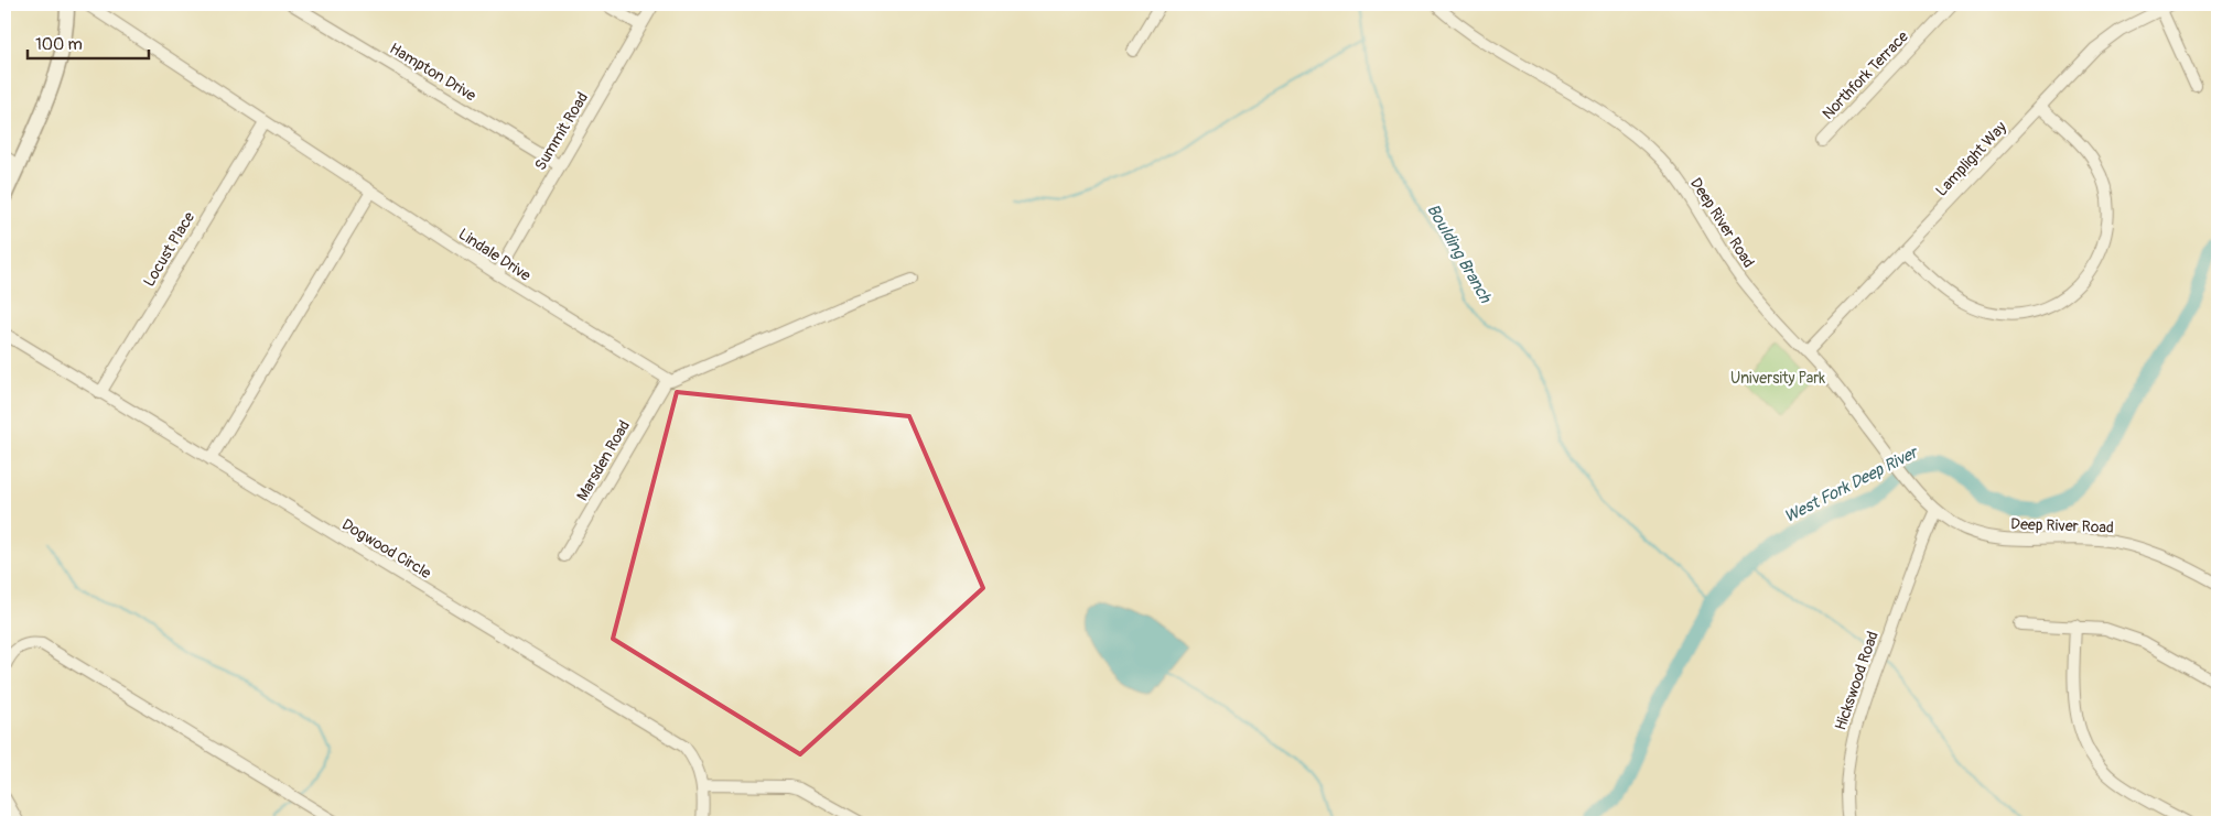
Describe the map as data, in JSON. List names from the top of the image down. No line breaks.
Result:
{"streets":{"street":["Hampton Drive","Northfork Terrace","Summit Road","Lamplight Way","Deep River Road","Locust Place","Lindale Drive","Marsden Road","Dogwood Circle","Hickswood Road"]},"crossings":[["Hampton Drive","Summit Road"],["Summit Road","Lindale Drive"],["Lamplight Way","Deep River Road"],["Deep River Road","Hickswood Road"],["Locust Place","Lindale Drive"],["Locust Place","Dogwood Circle"],["Lindale Drive","Marsden Road"]],"water":["Boulding Branch","West Fork Deep River"],"parks":["University Park"],"scale_bar":"100 m"}
